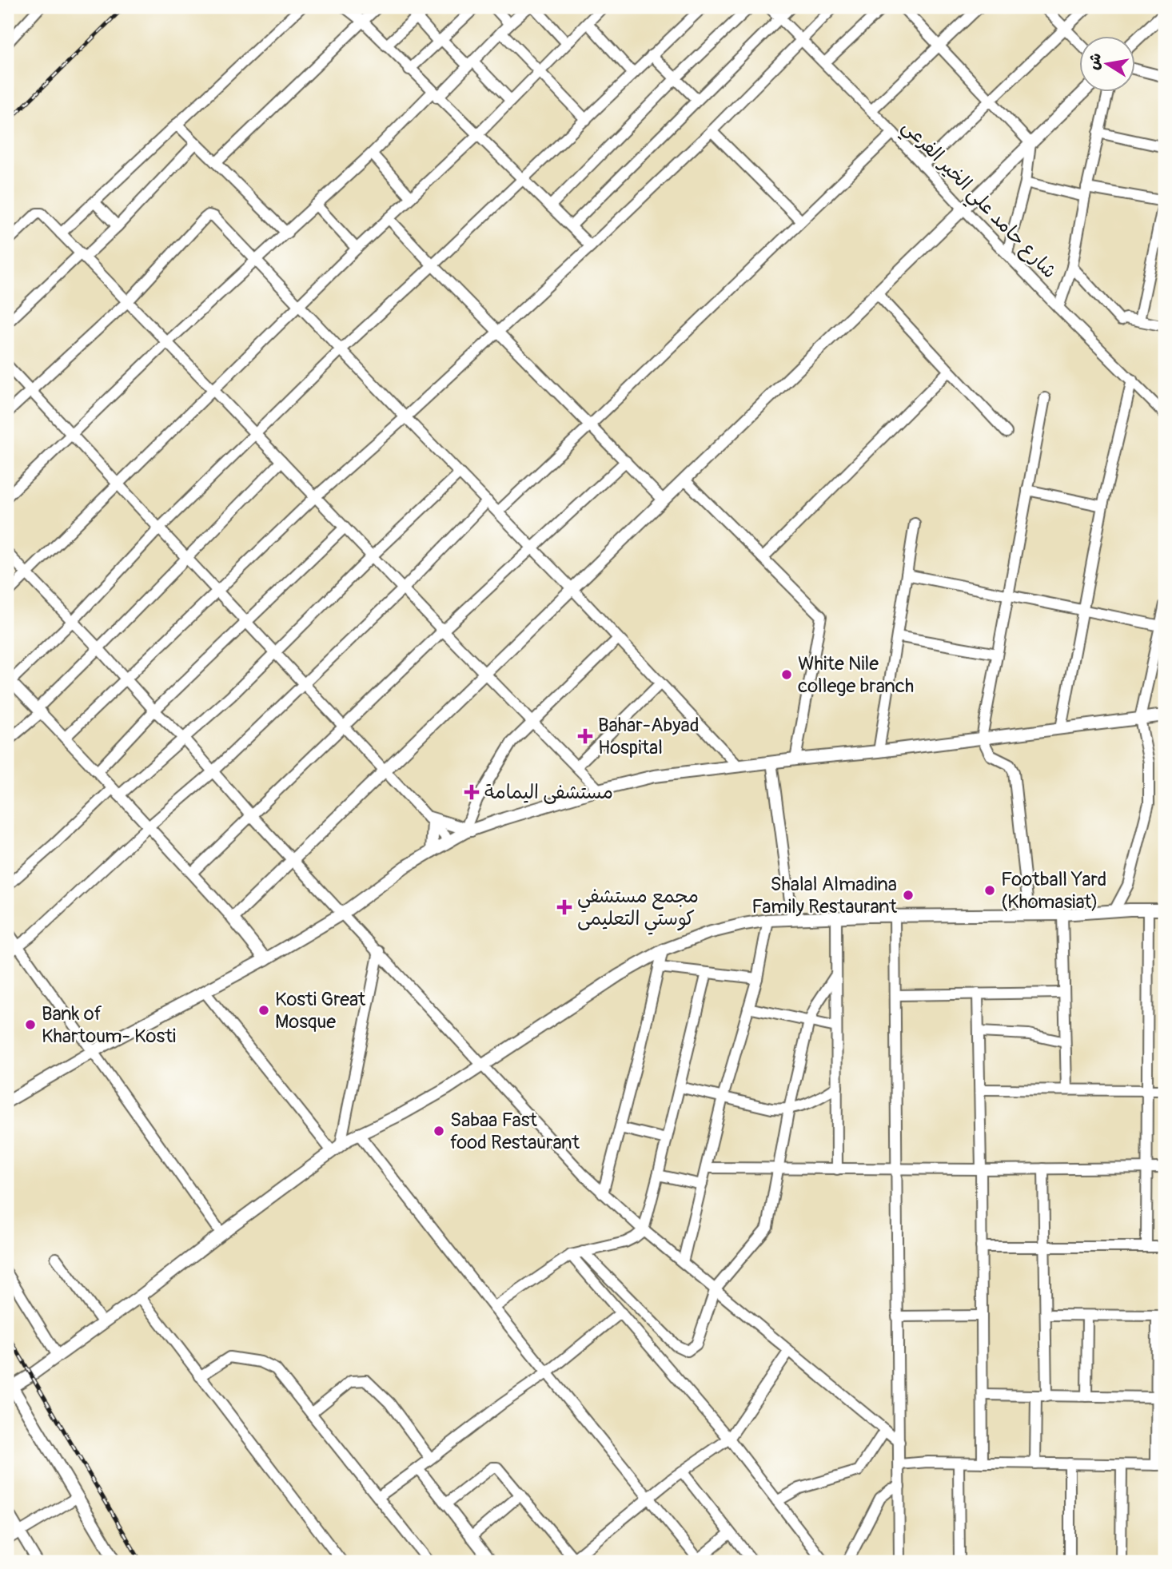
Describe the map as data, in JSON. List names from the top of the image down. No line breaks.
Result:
{"streets":{"street":["شارع حامد علي الخير الفرعي"]},"places":{"other":["White Nile college branch","Football Yard (Khomasiat)","Shalal Almadina Family Restaurant","Kosti Great Mosque","Bank of Khartoum- Kosti","Sabaa Fast food Restaurant"],"health":["Bahar-Abyad Hospital","مستشفى اليمامة","مجمع مستشفي كوستي التعليمى"]},"north":"left"}
